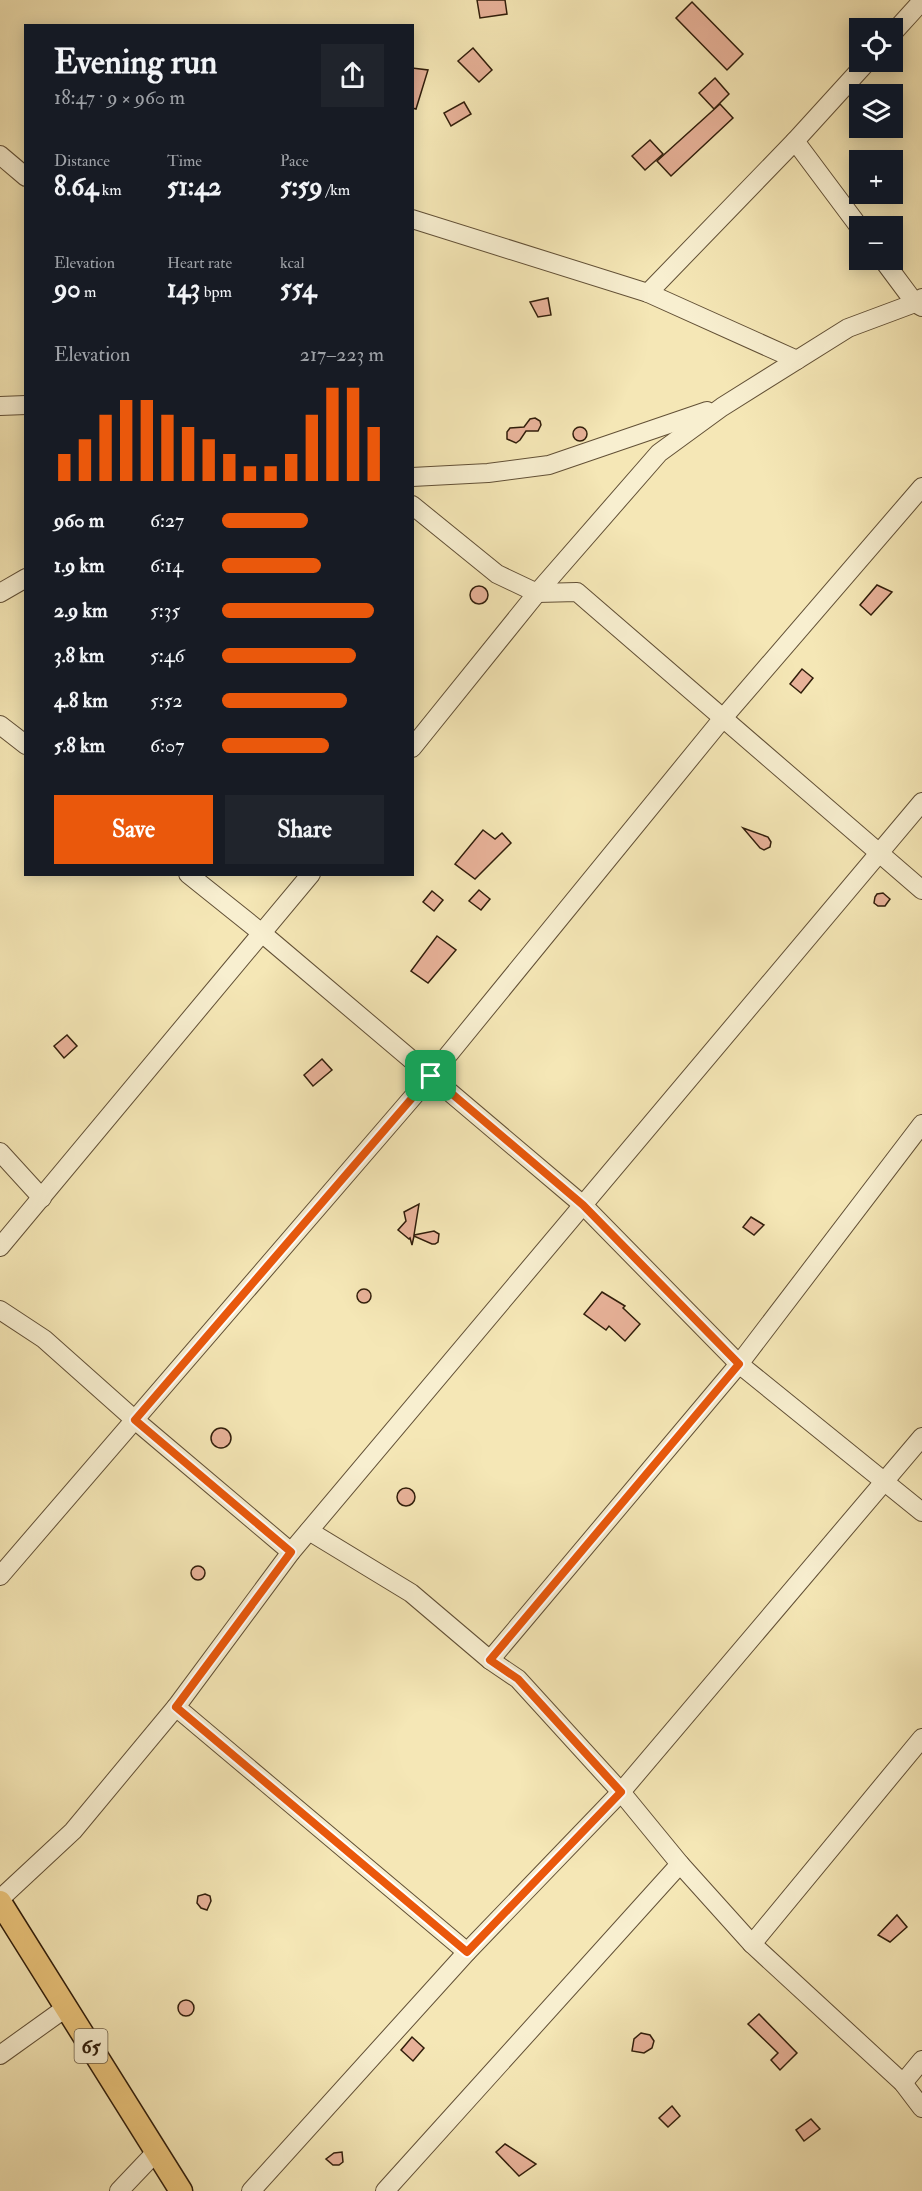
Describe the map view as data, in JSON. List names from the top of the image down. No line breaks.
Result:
{"streets":{"main road":["65"]},"page":{"map_buttons":["+","−"],"heading":["Evening run","18:47 · 9 × 960 m"],"stats":[["Distance","8.64 km"],["Time","51:42"],["Pace","5:59 /km"],["Elevation","90 m"],["Heart rate","143 bpm"],["kcal","554"]],"chart":["Elevation","217–223 m"],"list":[{"name":"960 m","note":"6:27"},{"name":"1.9 km","note":"6:14"},{"name":"2.9 km","note":"5:35"},{"name":"3.8 km","note":"5:46"},{"name":"4.8 km","note":"5:52"},{"name":"5.8 km","note":"6:07"}],"buttons":["Save","Share"]}}
